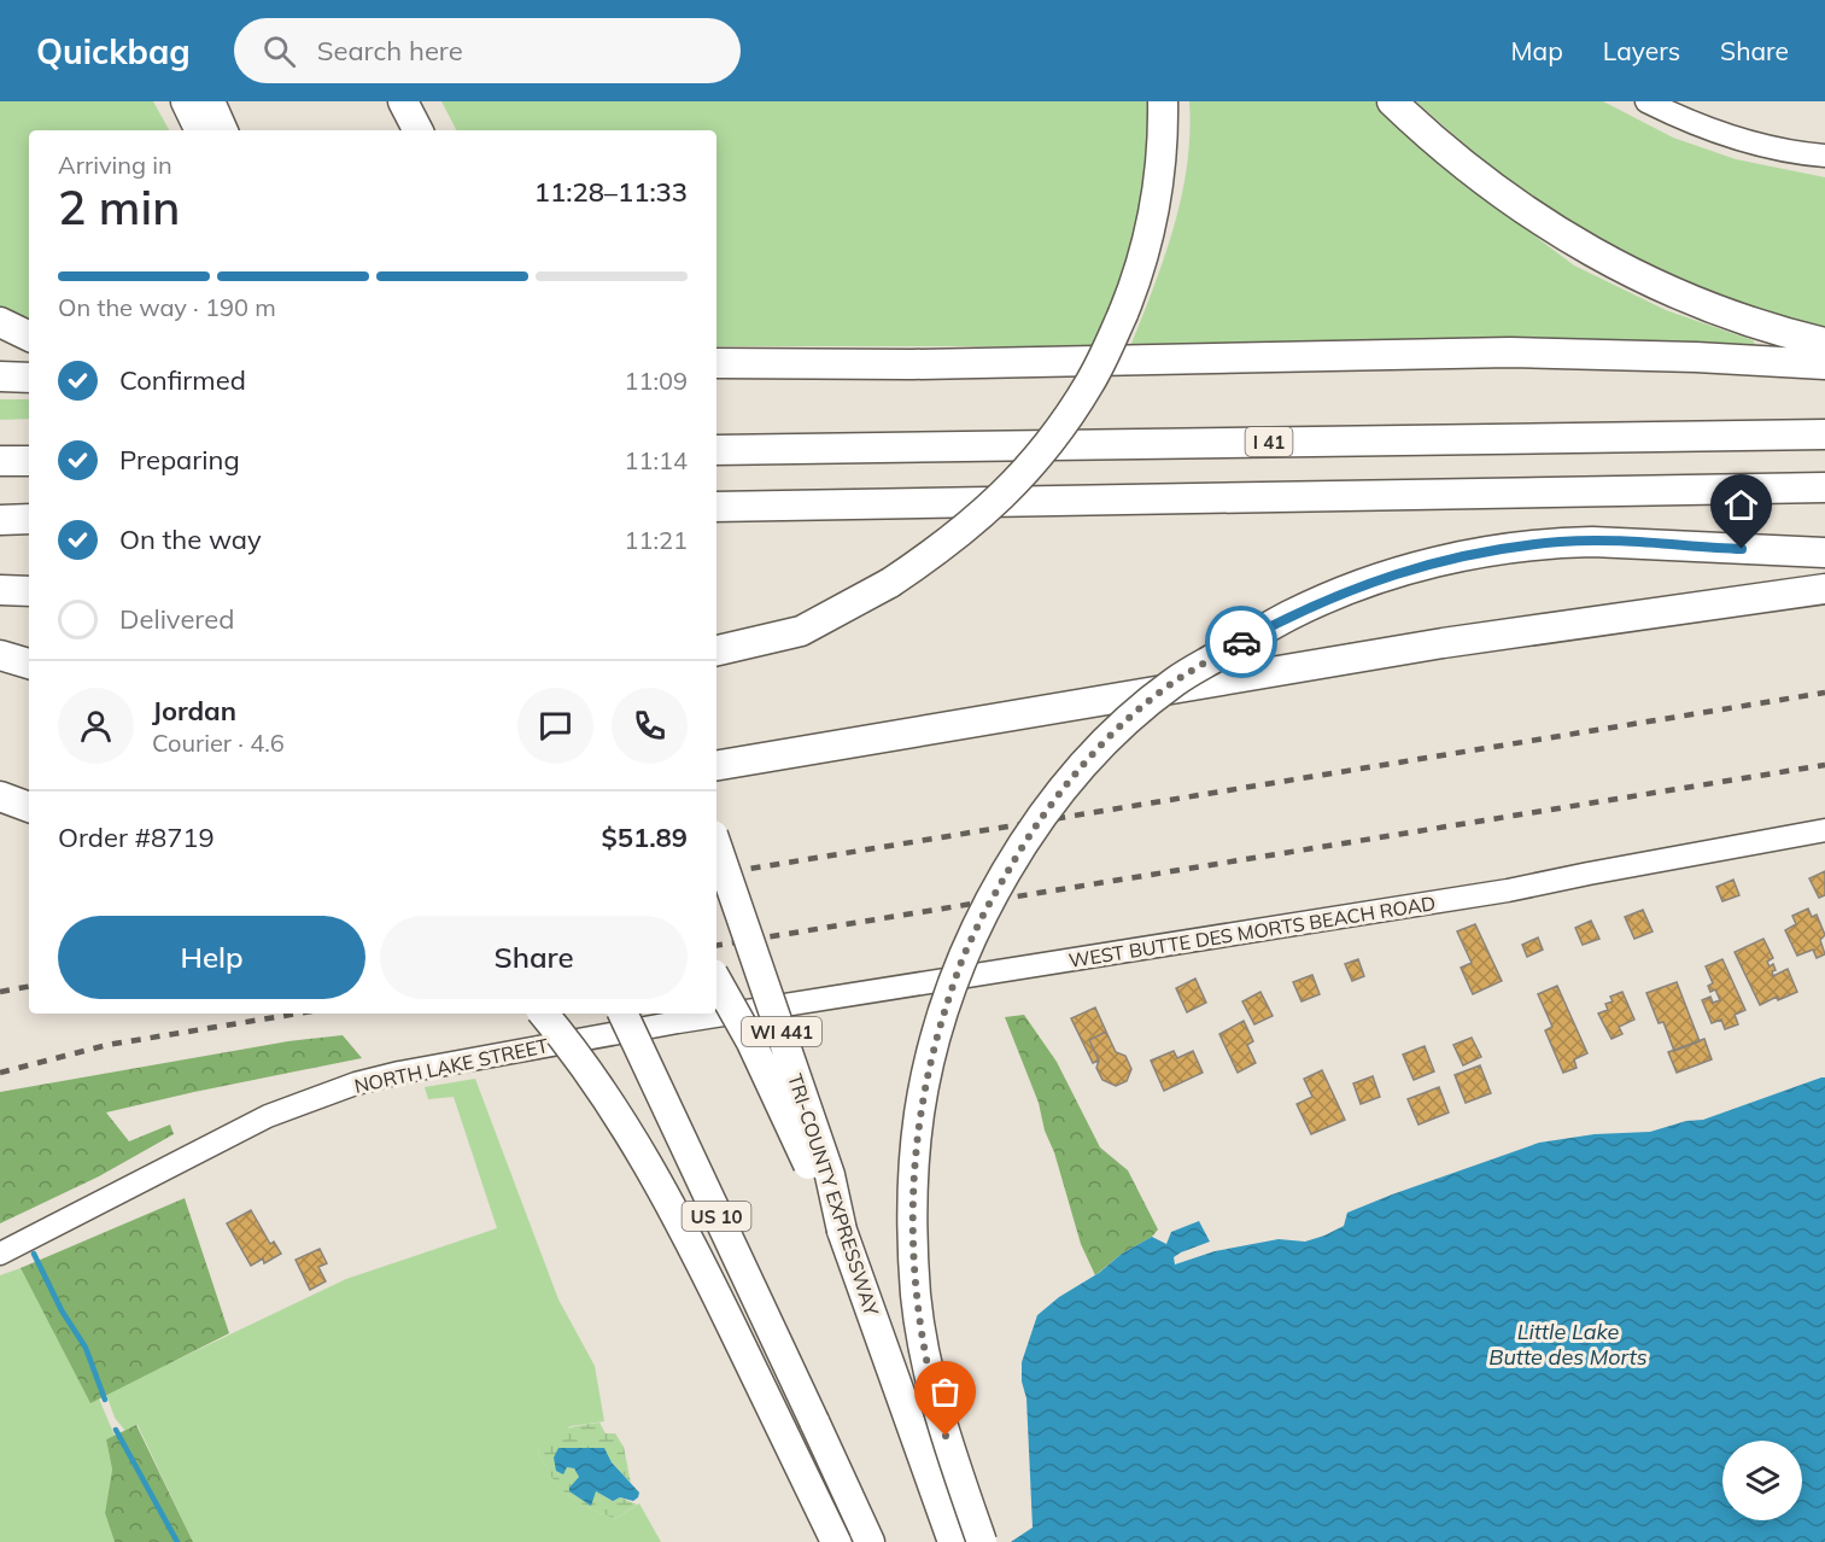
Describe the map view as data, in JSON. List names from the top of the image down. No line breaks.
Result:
{"streets":{"highway":["I 41","WI 441","TRI-COUNTY EXPRESSWAY","US 10"],"street":["WEST BUTTE DES MORTS BEACH ROAD","NORTH LAKE STREET"]},"crossings":[["WEST BUTTE DES MORTS BEACH ROAD","NORTH LAKE STREET"]],"water":["Little Lake Butte des Morts"],"page":{"header":"Quickbag","search":"Search here","nav":["Map","Layers","Share"],"heading":["2 min","Arriving in","11:28–11:33"],"panel":["Jordan","Courier · 4.6","Order #8719","$51.89"],"bar":"On the way · 190 m","list":[["Confirmed","11:09"],["Preparing","11:14"],["On the way","11:21"],"Delivered"],"buttons":["Help","Share"]}}
